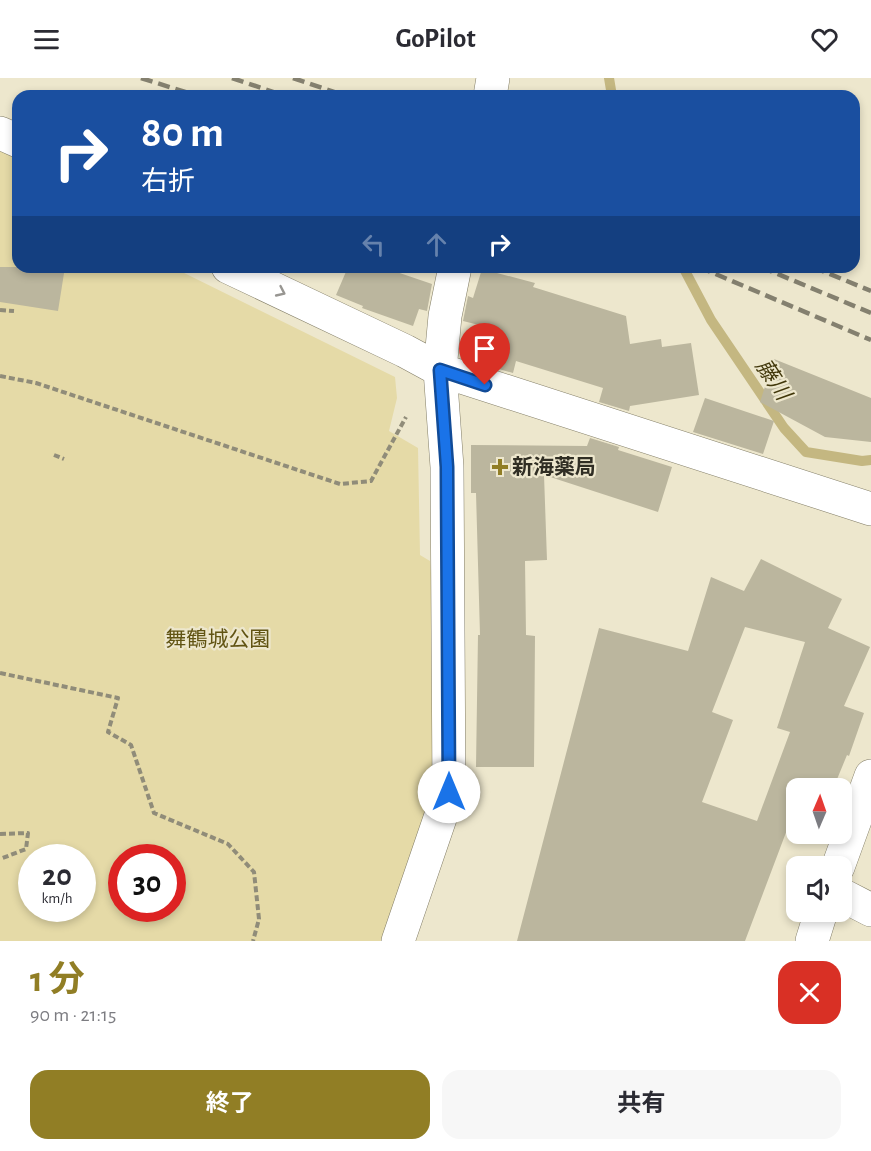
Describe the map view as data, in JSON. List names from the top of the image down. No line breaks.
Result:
{"water":["藤川"],"parks":["舞鶴城公園"],"places":{"health":["新海薬局"]},"north":"top","page":{"header":"GoPilot","turn":["80 m","右折"],"speed":"20 km/h","limit":"30","heading":["1 分","90 m · 21:15"],"buttons":["終了","共有"]}}
